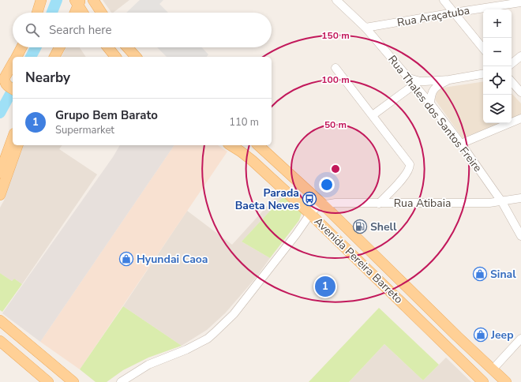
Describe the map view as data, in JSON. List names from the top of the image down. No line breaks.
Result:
{"streets":{"main road":["Avenida Pereira Barreto"],"street":["Rua Araçatuba","Rua Thales dos Santos Freire","Rua Atibaia"]},"crossings":[["Rua Araçatuba","Rua Thales dos Santos Freire"],["Rua Thales dos Santos Freire","Rua Atibaia"],["Rua Atibaia","Avenida Pereira Barreto"]],"places":{"bus stop":["Parada Baeta Neves"],"fuel station":["Shell"],"shop":["Hyundai Caoa","Sinal","Jeep"]},"page":{"map_buttons":["+","−"],"search":"Search here","heading":"Nearby","list":[{"mark":"1","name":"Grupo Bem Barato","note":"Supermarket","value":"110 m"}],"pins":"1"},"rings":["150 m","100 m","50 m"]}
